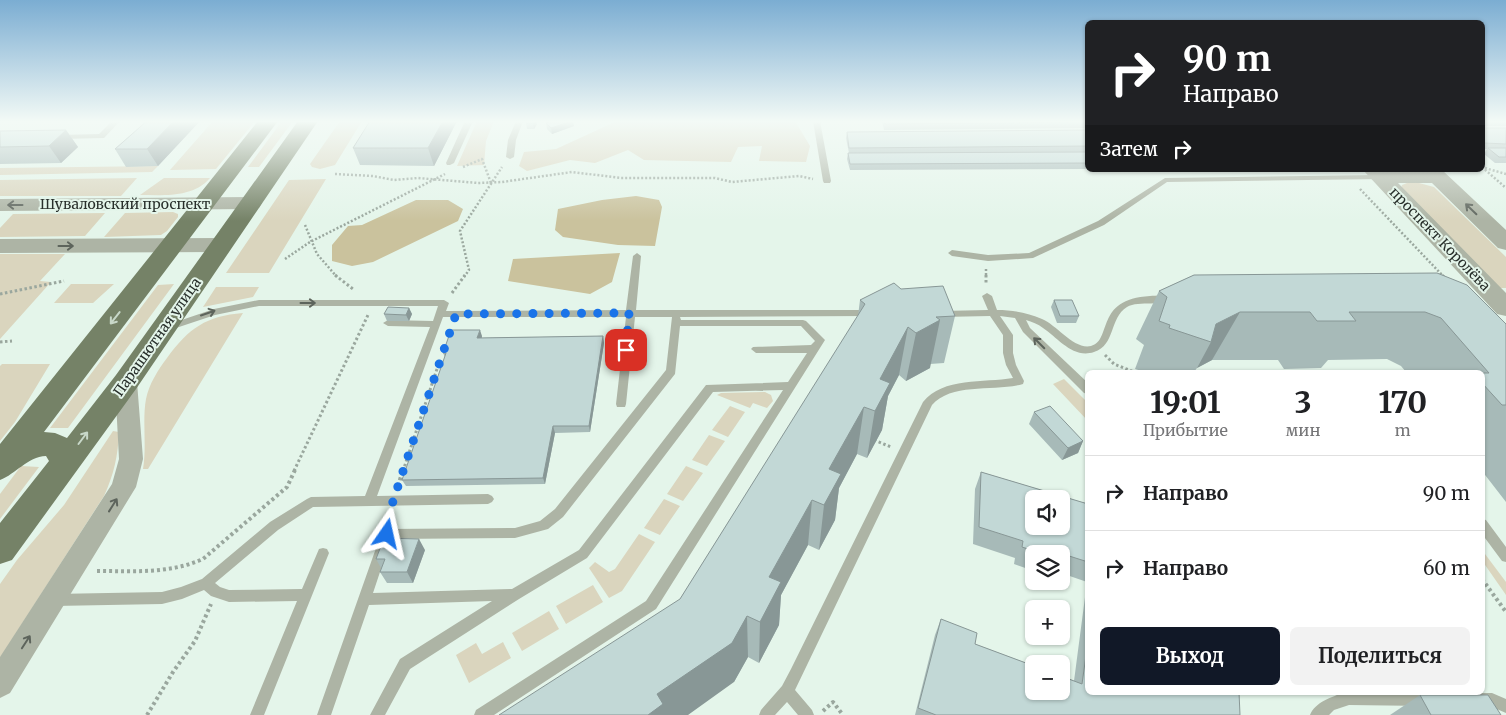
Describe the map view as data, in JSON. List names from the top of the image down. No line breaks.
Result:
{"streets":{"main road":["Парашютная улица"],"street":["Шуваловский проспект","проспект Королёва"]},"crossings":[["Шуваловский проспект","Парашютная улица"]],"page":{"turn":["90 m","Направо"],"then":"Затем","eta":["19:01","Прибытие","3","мин","170","m"],"list":[{"name":"Направо","value":"90 m"},{"name":"Направо","value":"60 m"}],"map_buttons":["+","−"],"buttons":["Выход","Поделиться"]}}
